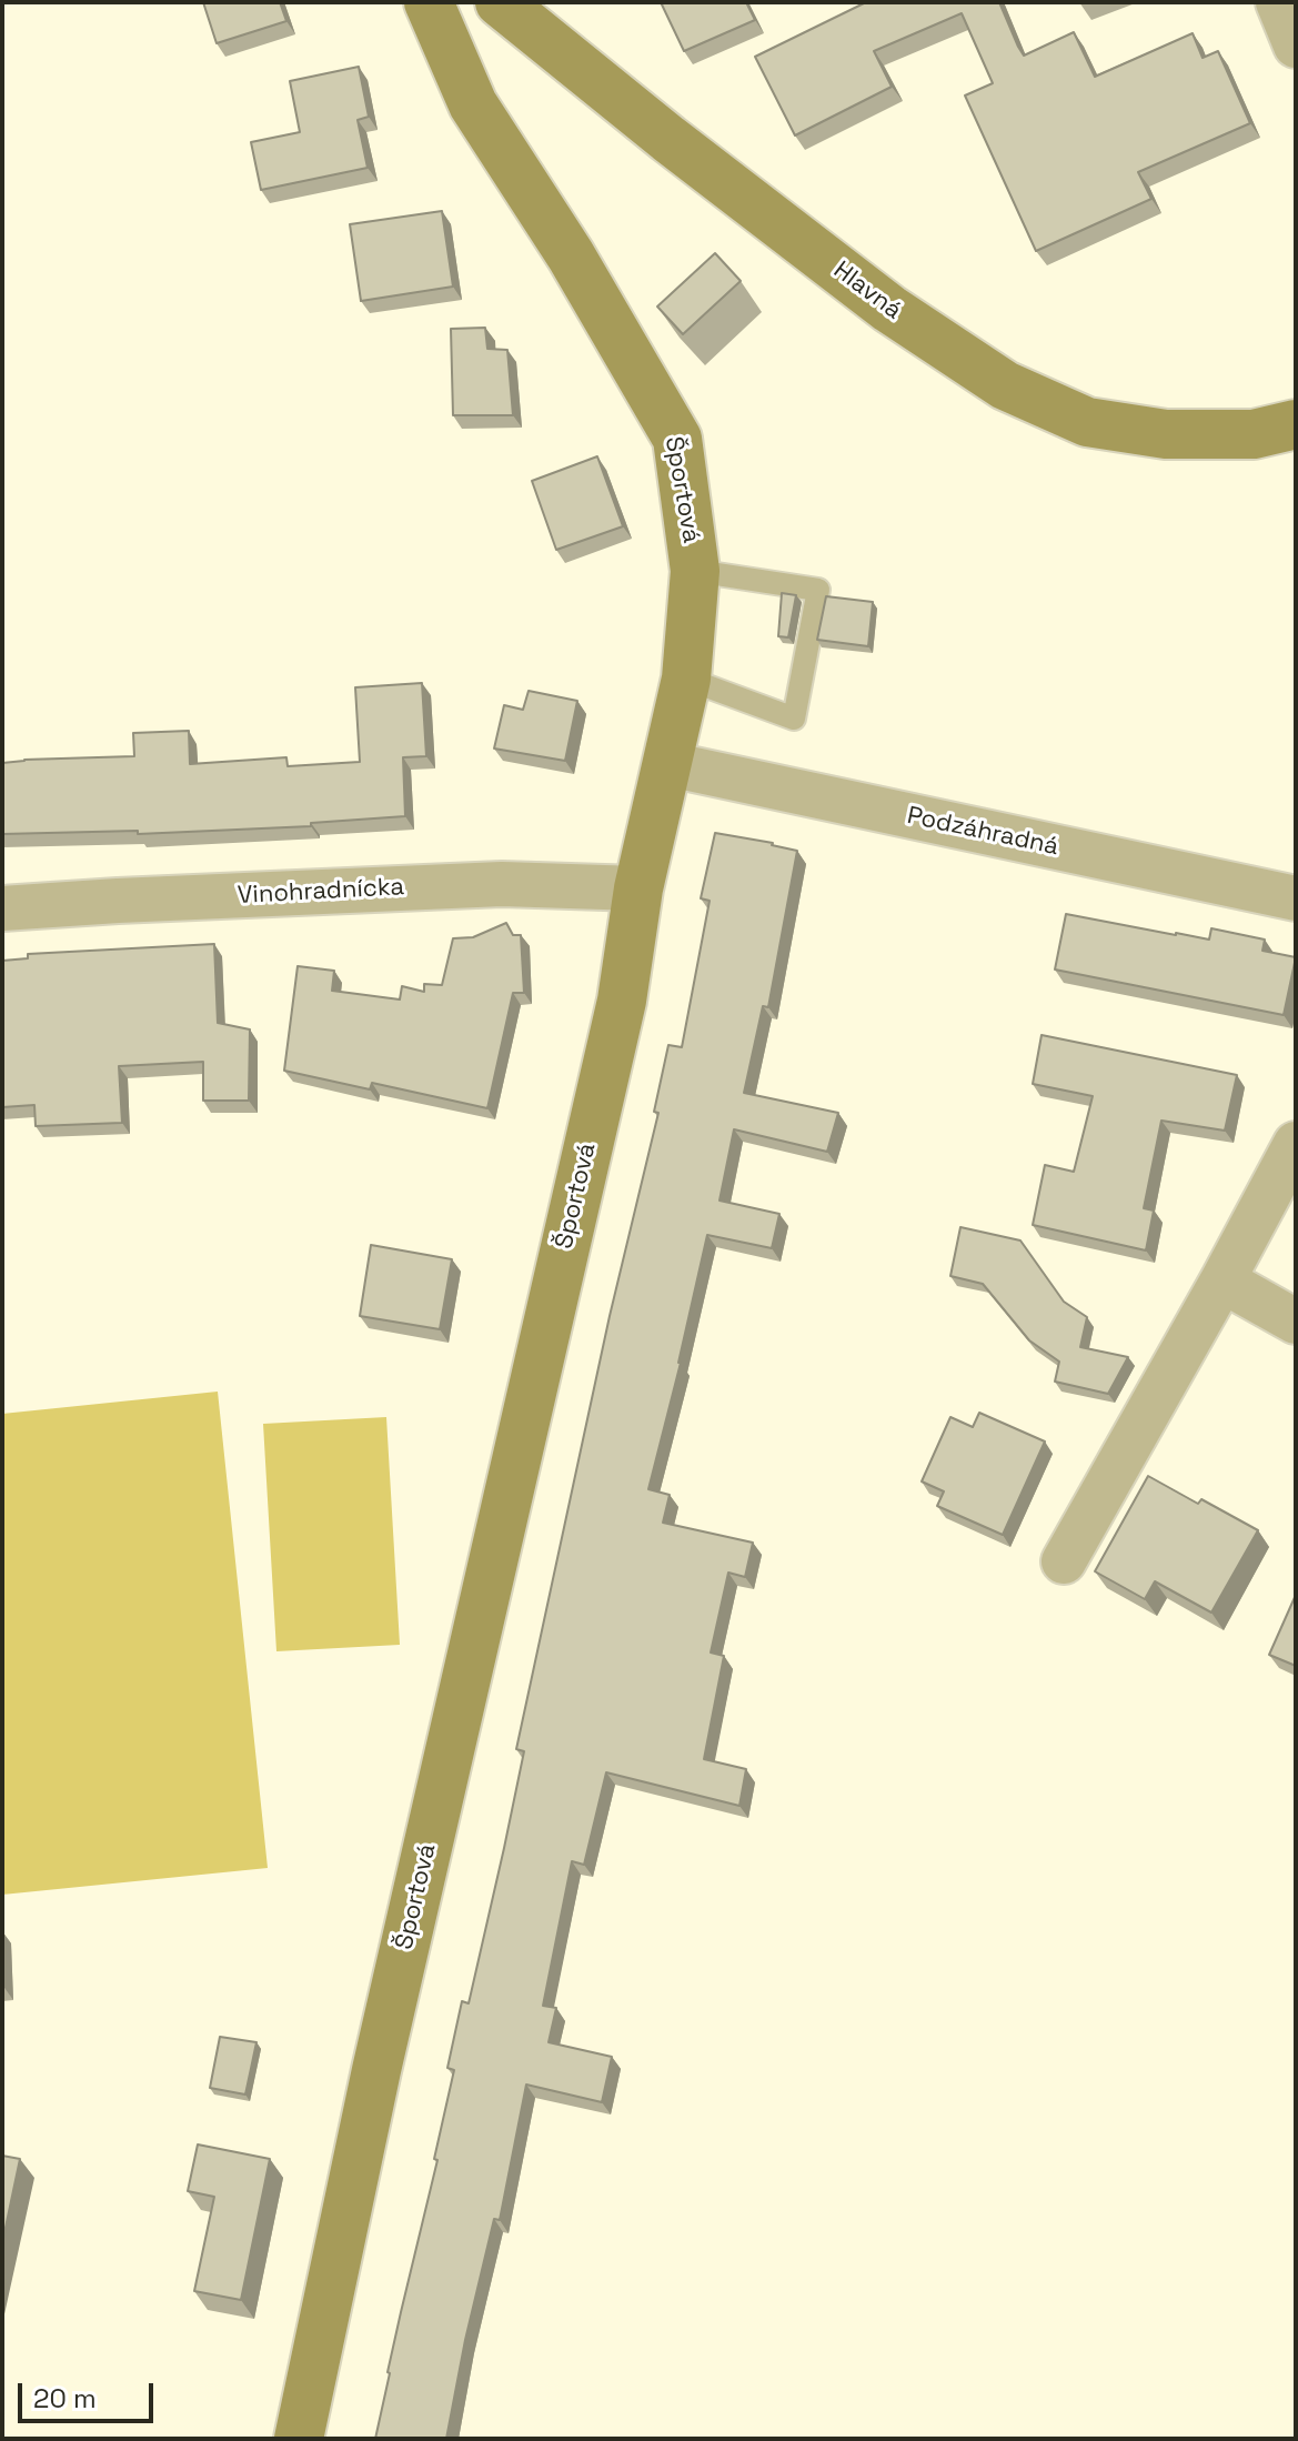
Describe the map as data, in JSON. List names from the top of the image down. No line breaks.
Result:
{"streets":{"street":["Hlavná","Športová","Podzáhradná","Vinohradnícka"]},"crossings":[["Športová","Podzáhradná"],["Športová","Vinohradnícka"]],"scale_bar":"20 m"}
